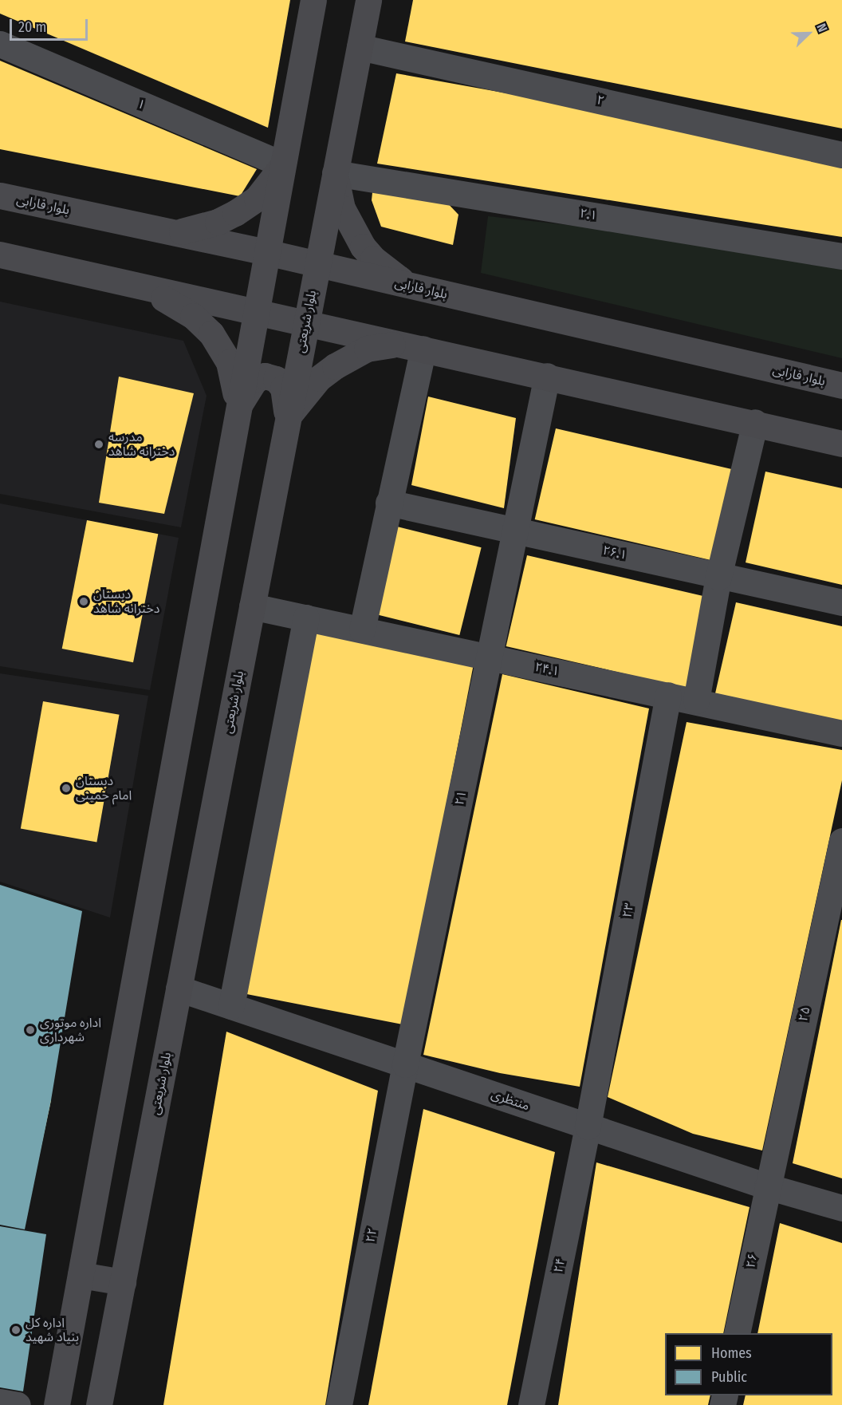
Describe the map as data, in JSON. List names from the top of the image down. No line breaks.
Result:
{"streets":{"main road":["بلوار فارابی","بلوار شریعتی"],"street":["۲","۱","۲.۱","۲۶.۱","۲۴.۱","۲۱","۲۳","۲۵","منتظری","۲۲","۲۶","۲۴"]},"crossings":[["۲","بلوار شریعتی"],["بلوار فارابی","بلوار شریعتی"],["۲.۱","بلوار شریعتی"],["بلوار شریعتی","۲۴.۱"],["بلوار شریعتی","منتظری"],["۲۶.۱","۲۱"],["۲۴.۱","۲۱"],["۲۴.۱","۲۳"],["۲۱","منتظری"],["۲۱","۲۲"],["۲۳","منتظری"],["۲۳","۲۴"],["۲۵","منتظری"],["۲۵","۲۶"],["منتظری","۲۲"],["منتظری","۲۶"],["منتظری","۲۴"]],"places":["مدرسه دخترانه شاهد","دبستان دخترانه شاهد","دبستان امام خمینی","اداره موتوری شهرداری","اداره کل بنیاد شهید"],"legend":["Homes","Public"],"scale_bar":"20 m","north":"top right"}
